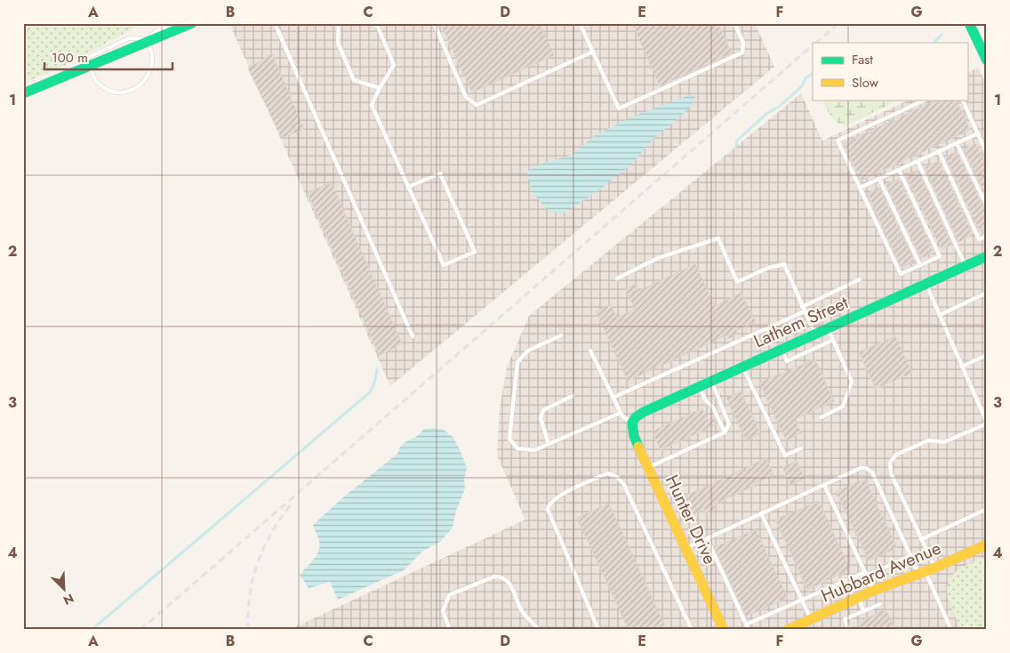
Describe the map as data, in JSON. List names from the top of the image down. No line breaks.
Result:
{"streets":{"street":["Lathem Street","Hunter Drive","Hubbard Avenue"]},"crossings":[["Lathem Street","Hunter Drive"]],"legend":["Fast","Slow"],"scale_bar":"100 m","north":"bottom right","grid":{"columns":["A","B","C","D","E","F","G"],"rows":["1","2","3","4"]}}
